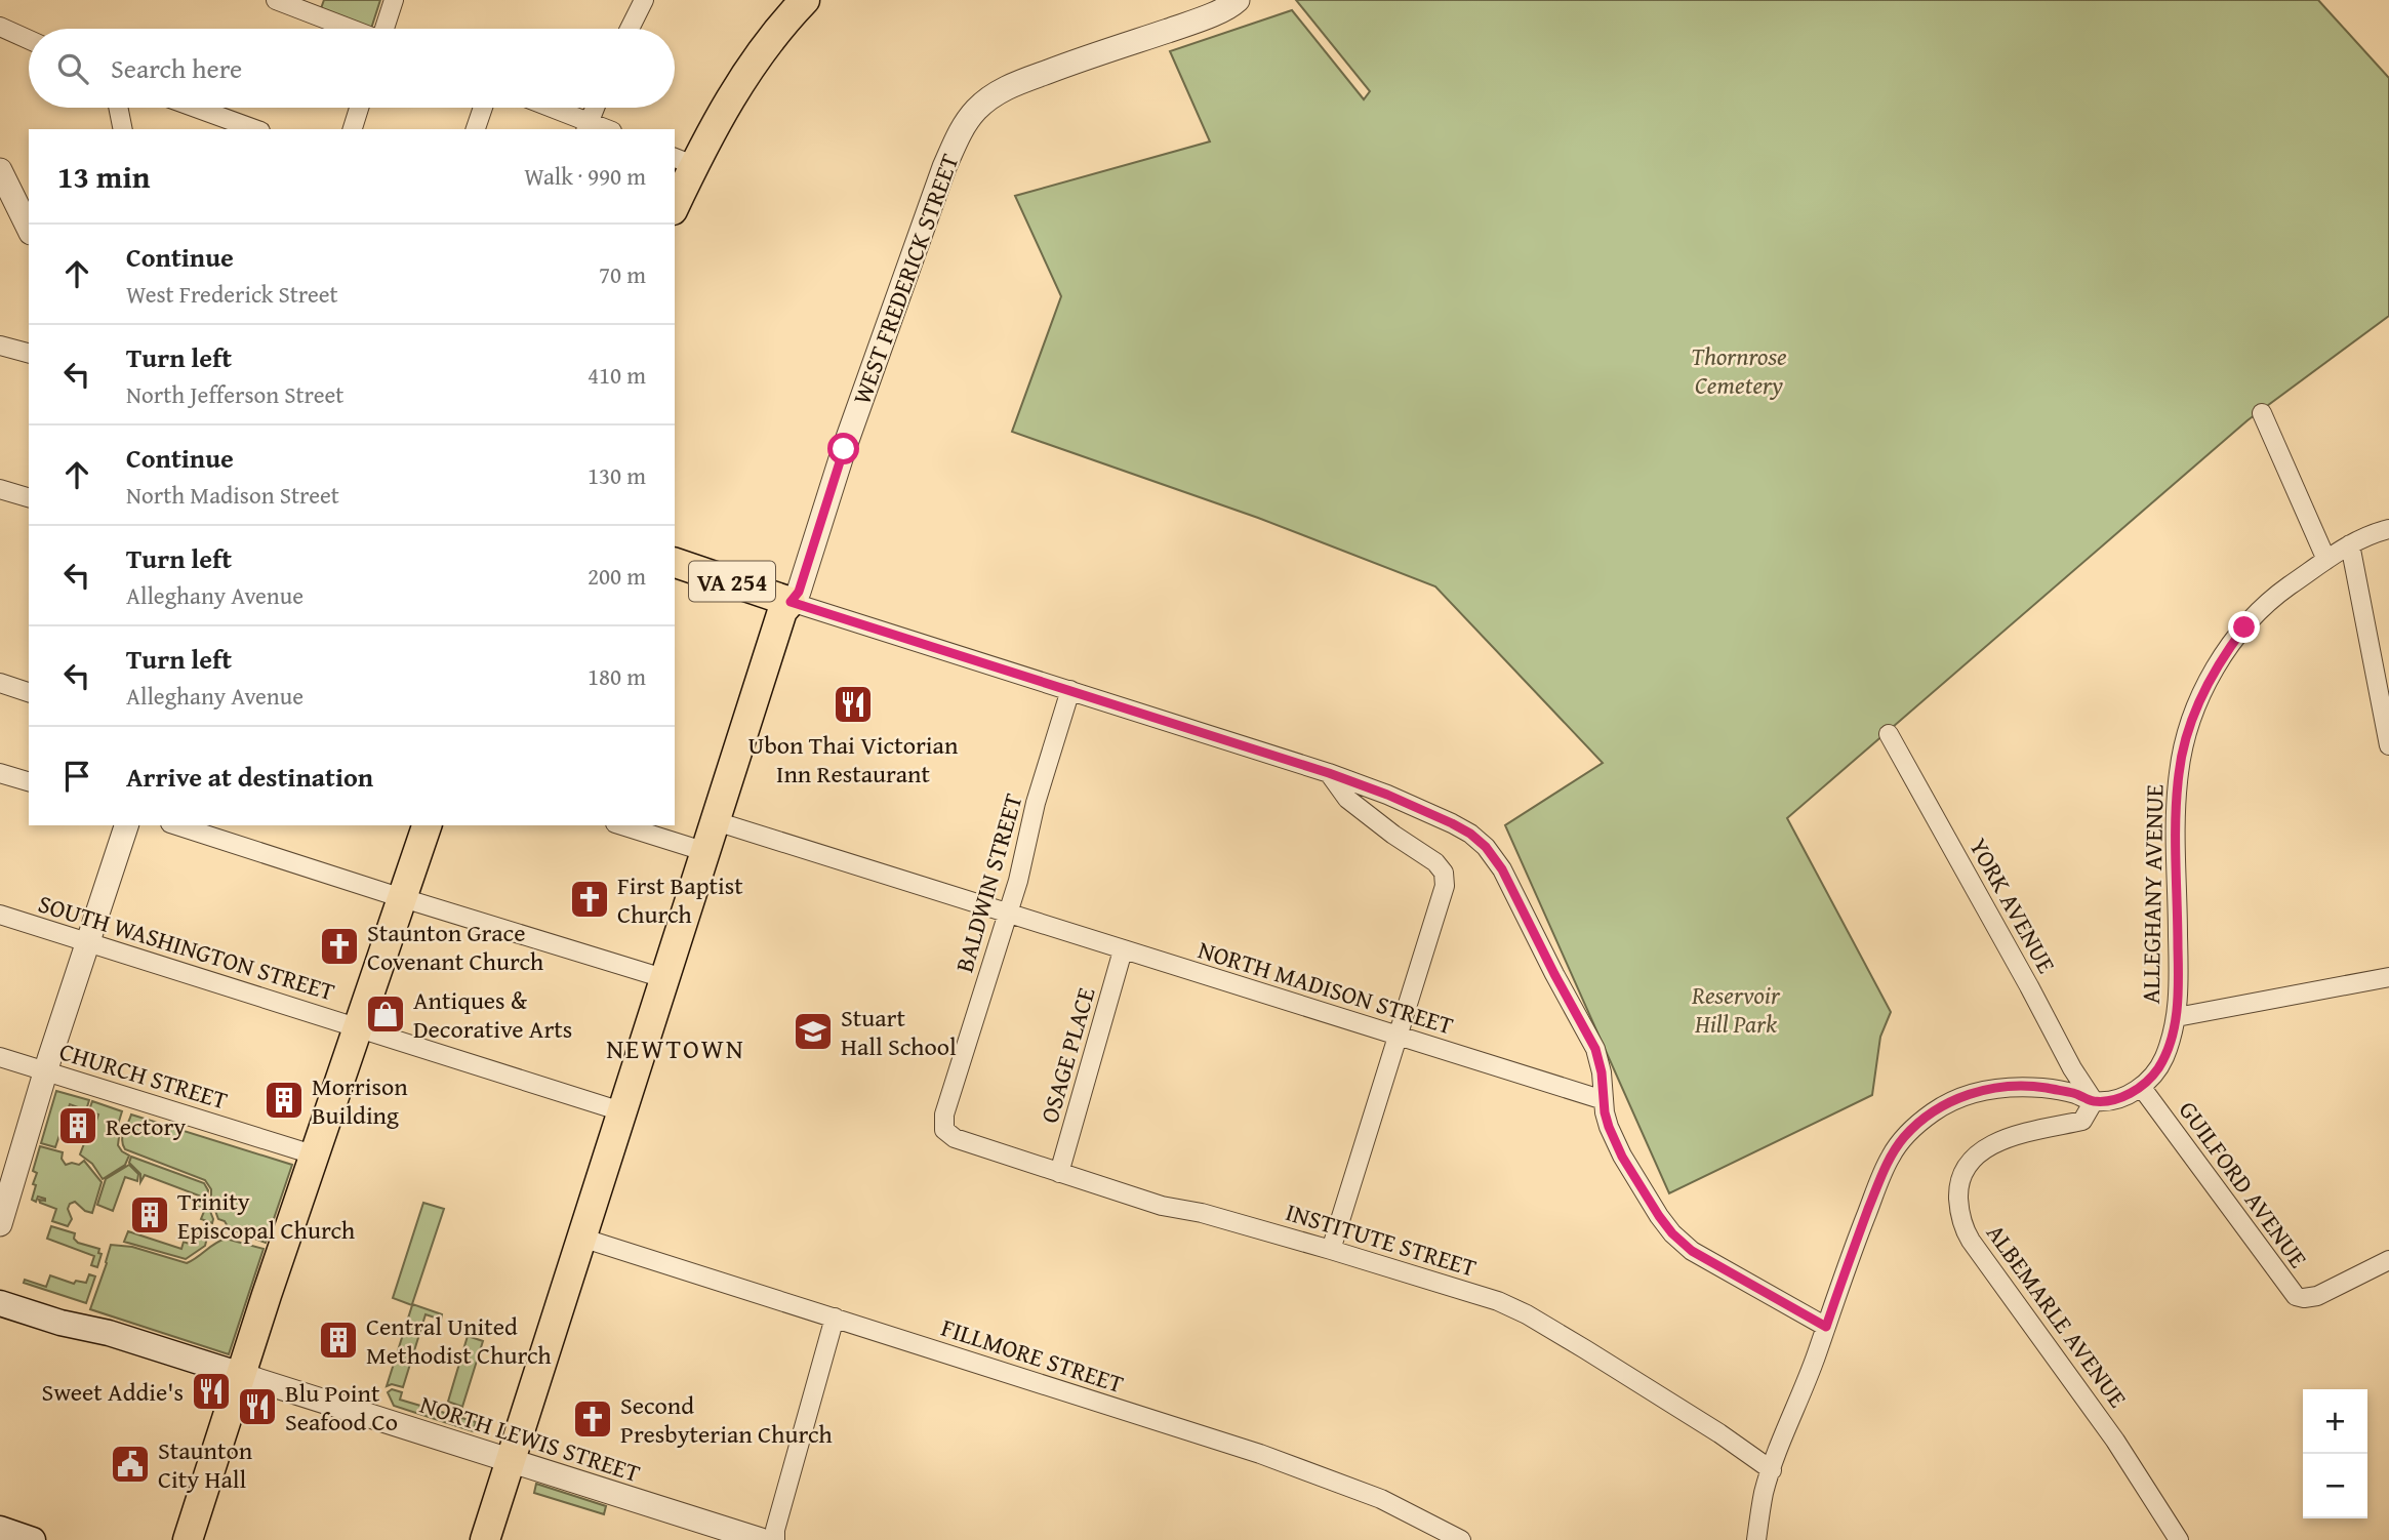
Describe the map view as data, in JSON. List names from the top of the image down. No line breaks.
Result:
{"streets":{"main road":["WEST FREDERICK STREET","VA 254"],"street":["BALDWIN STREET","ALLEGHANY AVENUE","YORK AVENUE","SOUTH WASHINGTON STREET","NORTH MADISON STREET","OSAGE PLACE","CHURCH STREET","GUILFORD AVENUE","INSTITUTE STREET","ALBEMARLE AVENUE","FILLMORE STREET","NORTH LEWIS STREET"]},"crossings":[["WEST FREDERICK STREET","VA 254"],["WEST FREDERICK STREET","SOUTH WASHINGTON STREET"],["WEST FREDERICK STREET","NORTH MADISON STREET"],["WEST FREDERICK STREET","FILLMORE STREET"],["WEST FREDERICK STREET","NORTH LEWIS STREET"],["BALDWIN STREET","NORTH MADISON STREET"],["BALDWIN STREET","INSTITUTE STREET"],["ALLEGHANY AVENUE","GUILFORD AVENUE"],["YORK AVENUE","ALBEMARLE AVENUE"],["NORTH MADISON STREET","OSAGE PLACE"],["OSAGE PLACE","INSTITUTE STREET"]],"districts":["NEWTOWN"],"parks":["Thornrose Cemetery","Reservoir Hill Park"],"places":{"restaurant":["Ubon Thai Victorian Inn Restaurant","Sweet Addie's","Blu Point Seafood Co"],"church":["First Baptist Church","Staunton Grace Covenant Church","Second Presbyterian Church"],"shop":["Antiques & Decorative Arts"],"school or university":["Stuart Hall School"],"building":["Morrison Building","Rectory","Trinity Episcopal Church","Central United Methodist Church"],"public building":["Staunton City Hall"]},"page":{"search":"Search here","heading":["13 min","Walk · 990 m"],"list":[["Continue","West Frederick Street","70 m"],["Turn left","North Jefferson Street","410 m"],["Continue","North Madison Street","130 m"],["Turn left","Alleghany Avenue","200 m"],["Turn left","Alleghany Avenue","180 m"],"Arrive at destination"],"map_buttons":["+","−"]}}
